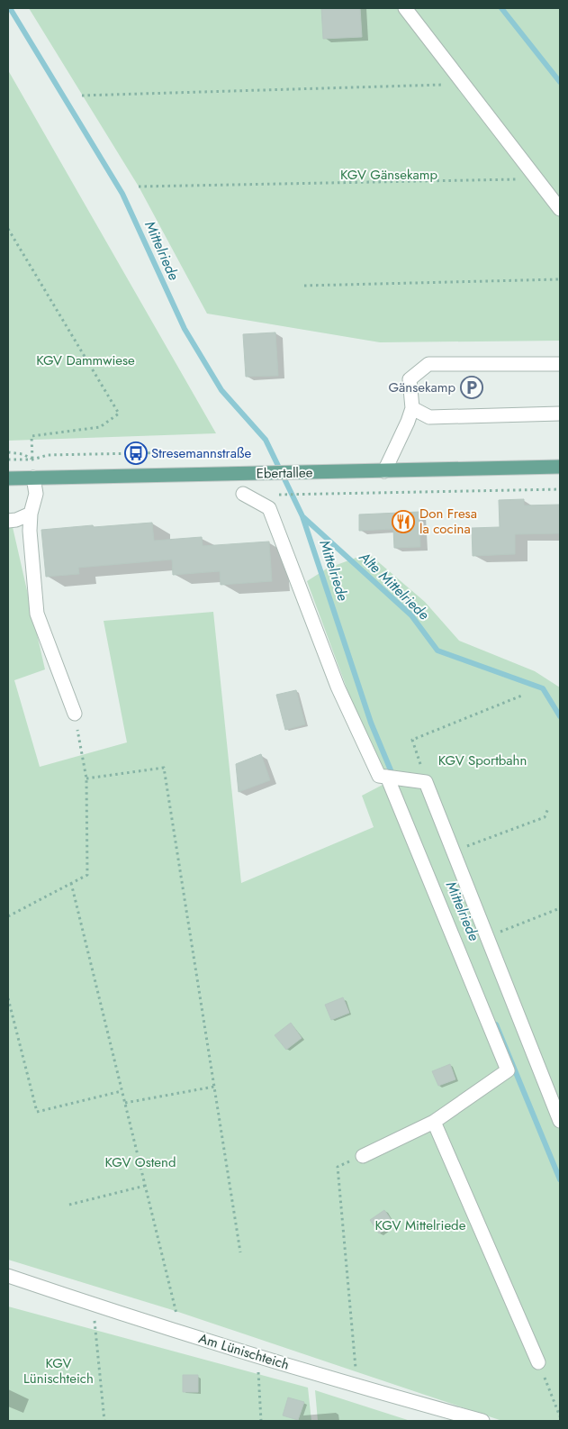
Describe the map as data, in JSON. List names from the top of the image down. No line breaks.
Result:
{"streets":{"main road":["Ebertallee"],"street":["Am Lünischteich"]},"water":["Mittelriede","Alte Mittelriede"],"parks":["KGV Gänsekamp","KGV Dammwiese","KGV Sportbahn","KGV Ostend","KGV Mittelriede","KGV Lünischteich"],"places":{"parking":["Gänsekamp"],"bus stop":["Stresemannstraße"],"restaurant":["Don Fresa la cocina"]}}
